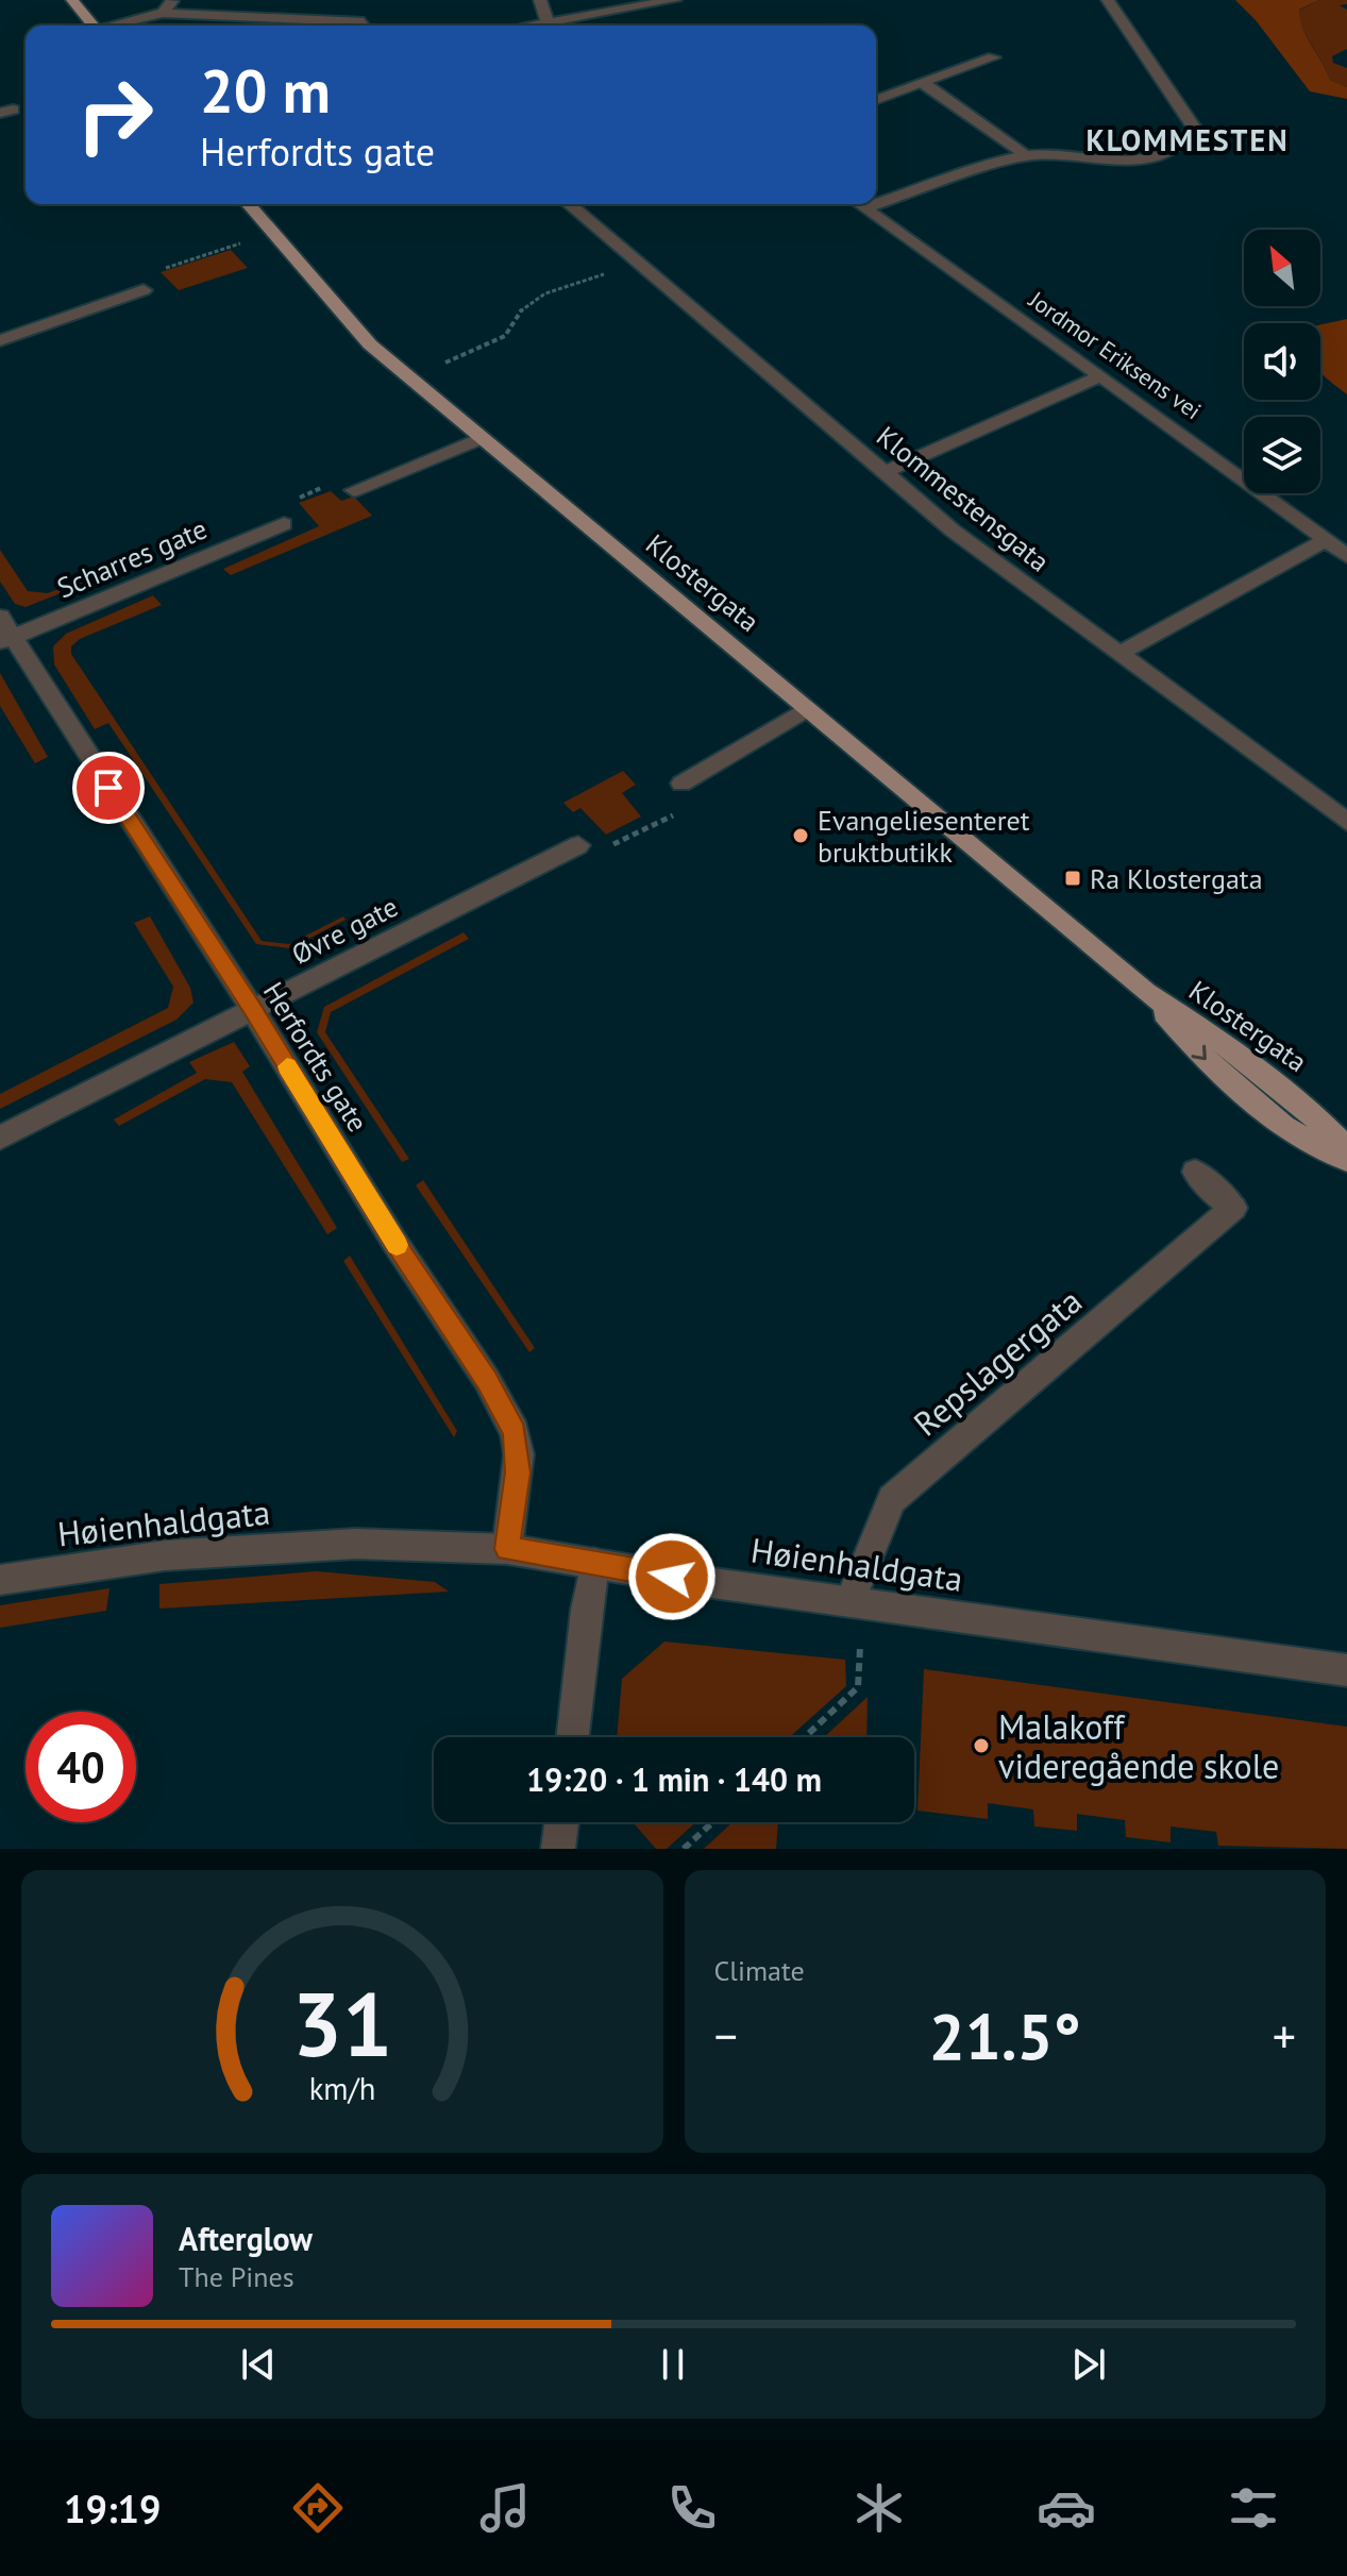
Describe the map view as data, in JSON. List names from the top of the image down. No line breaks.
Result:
{"streets":{"main road":["Klostergata"],"street":["Jordmor Eriksens vei","Klommestensgata","Scharres gate","Øvre gate","Herfordts gate","Repslagergata","Høienhaldgata"]},"crossings":[["Scharres gate","Herfordts gate"],["Øvre gate","Herfordts gate"],["Herfordts gate","Høienhaldgata"],["Repslagergata","Høienhaldgata"]],"districts":["KLOMMESTEN"],"places":{"other":["Evangeliesenteret bruktbutikk","Malakoff videregående skole"],"transit":["Ra Klostergata"]},"north":"top left","page":{"turn":["20 m","Herfordts gate"],"limit":"40","trip":"19:20 · 1 min · 140 m","tile":"Climate","heat":["−","21.5°","+"],"song":["Afterglow","The Pines"],"tabs":"19:19","gauge":["31","km/h"]}}
